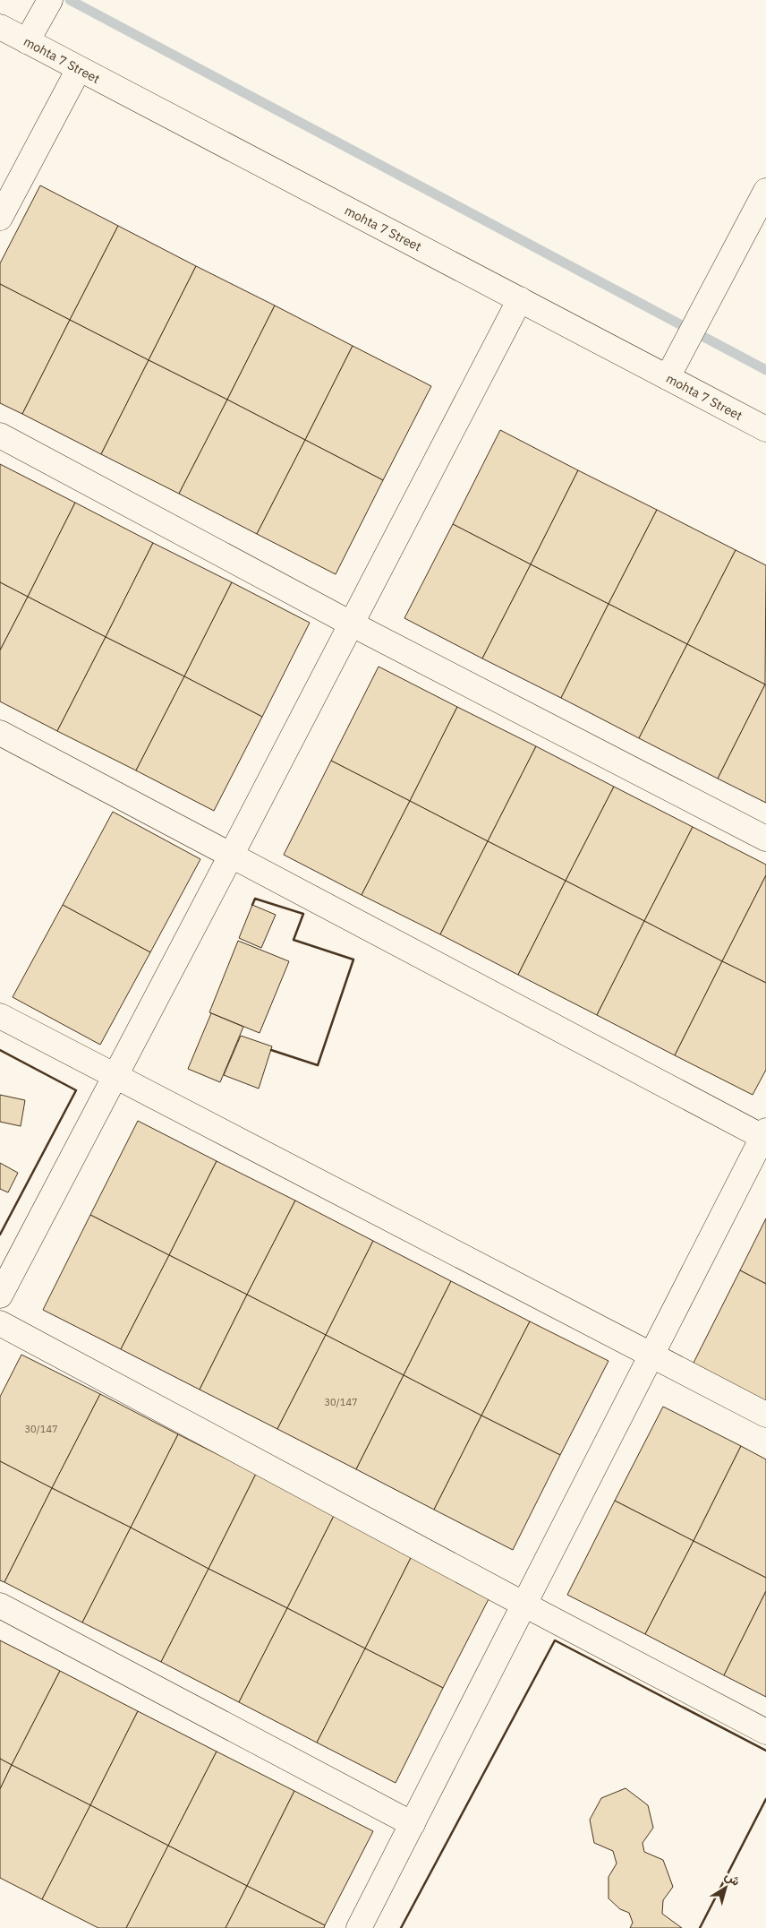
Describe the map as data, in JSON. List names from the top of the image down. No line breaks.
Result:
{"streets":{"street":["mohta 7 Street"]},"house_numbers":["30/147","30/147"],"north":"top right"}
